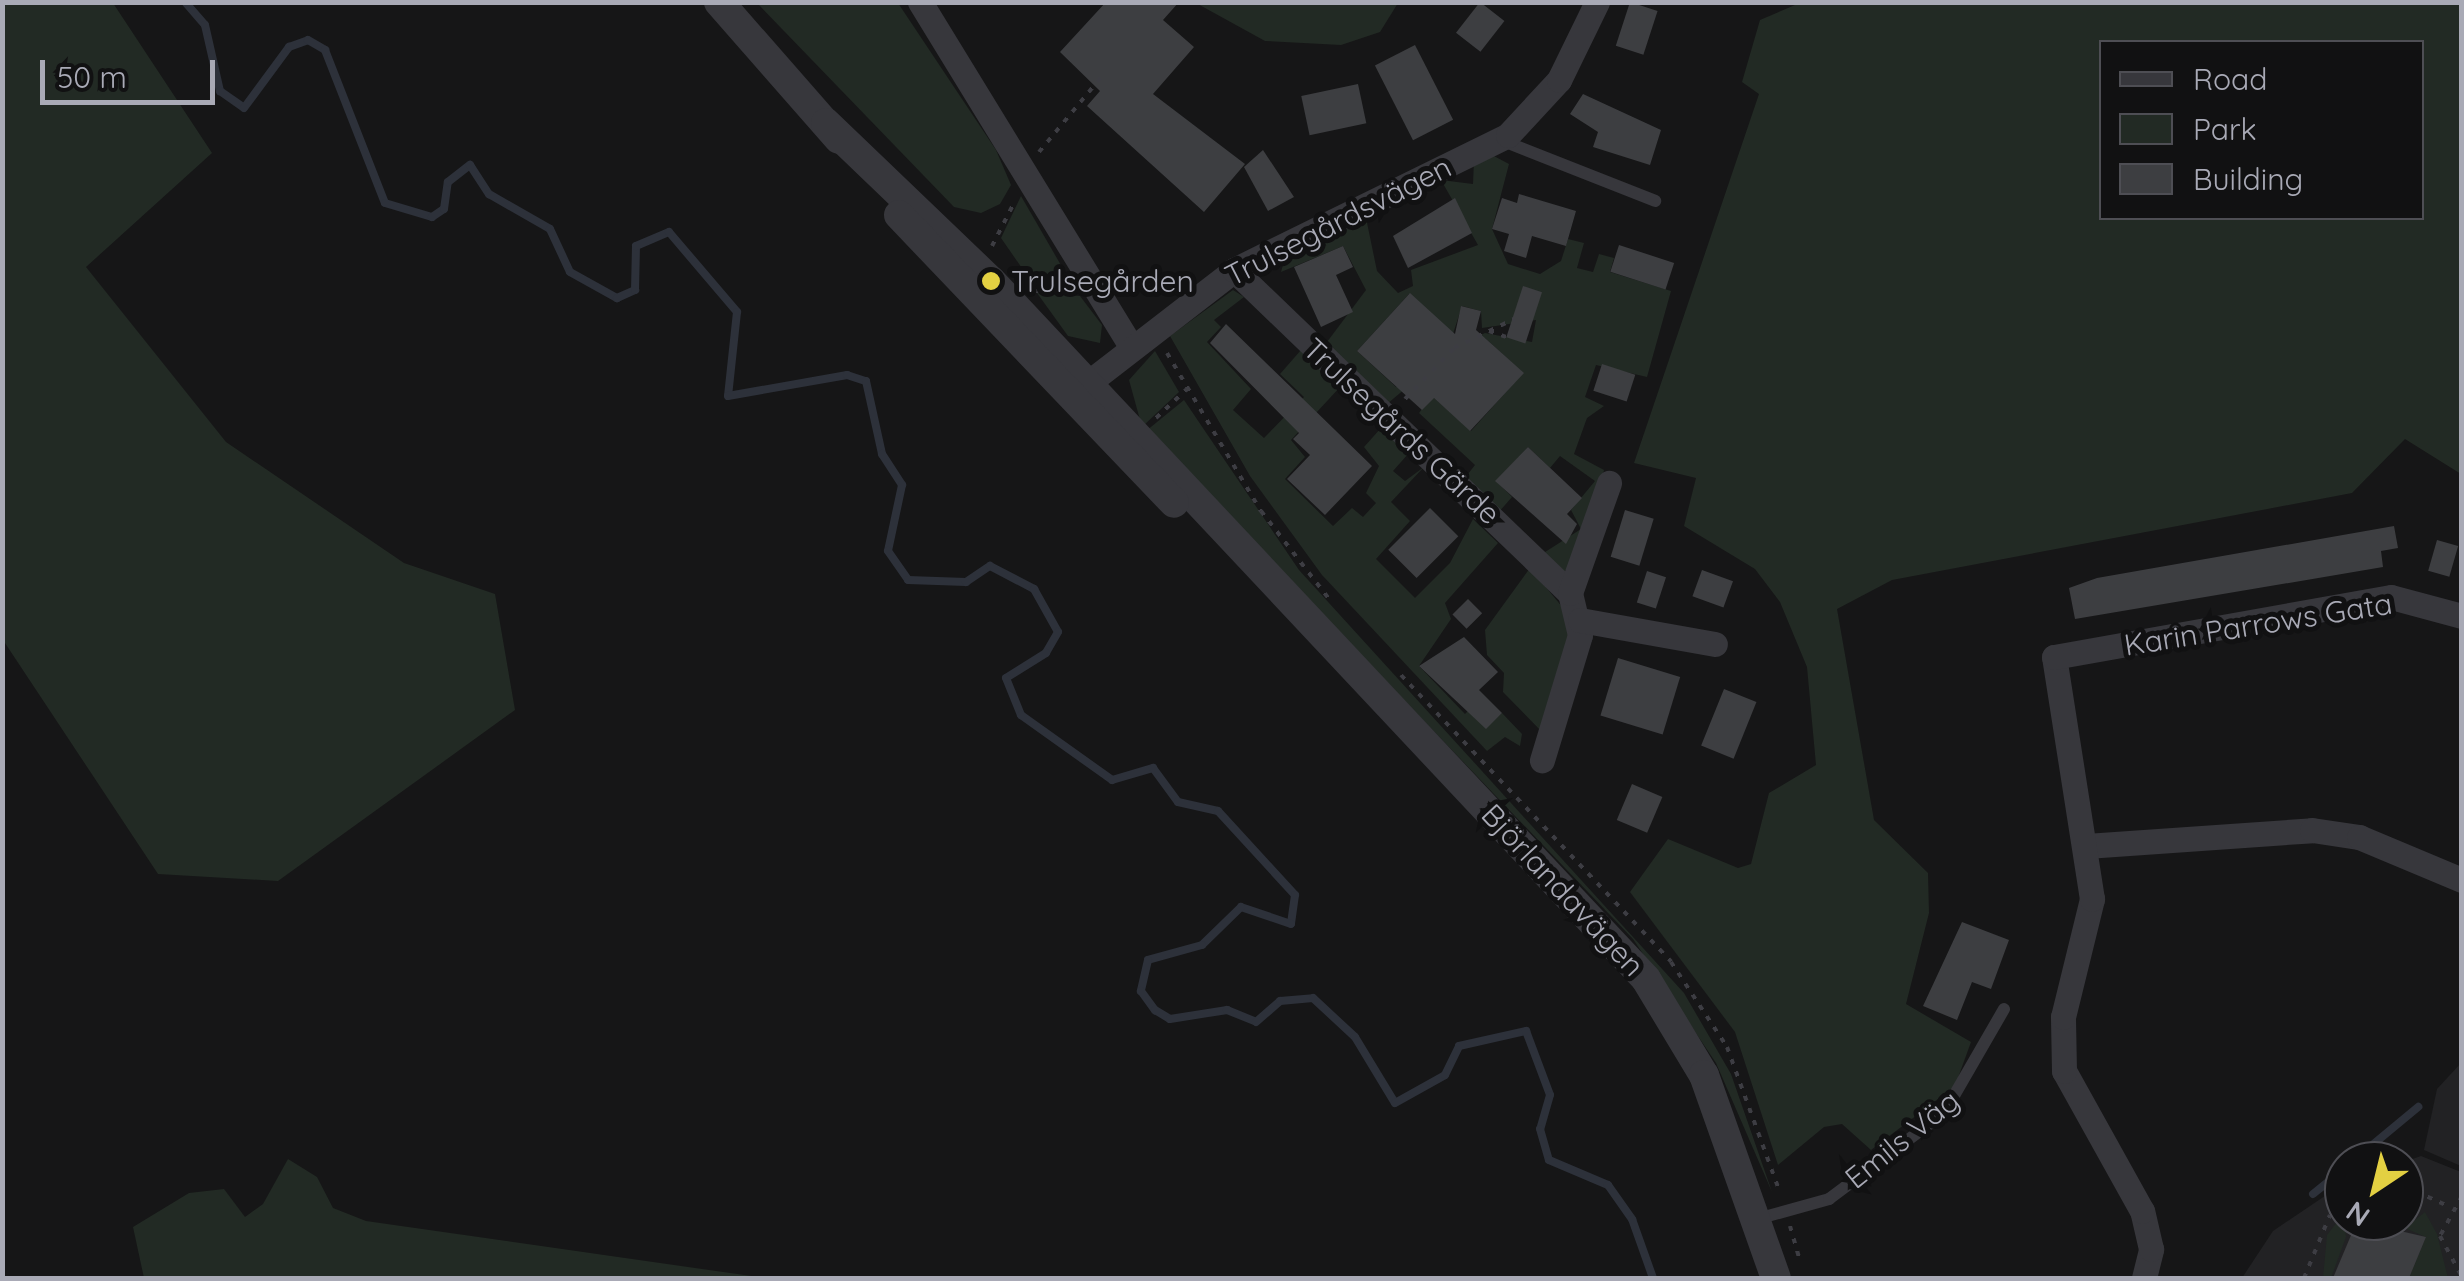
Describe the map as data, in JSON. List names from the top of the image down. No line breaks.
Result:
{"streets":{"street":["Trulsegårdsvägen","Trulsegårds Gärde","Karin Parrows Gata","Björlandavägen"],"lane":["Emils Väg"]},"crossings":[["Trulsegårdsvägen","Trulsegårds Gärde"],["Trulsegårdsvägen","Björlandavägen"],["Björlandavägen","Emils Väg"]],"places":["Trulsegården"],"legend":["Road","Park","Building"],"scale_bar":"50 m","north":"bottom left"}
